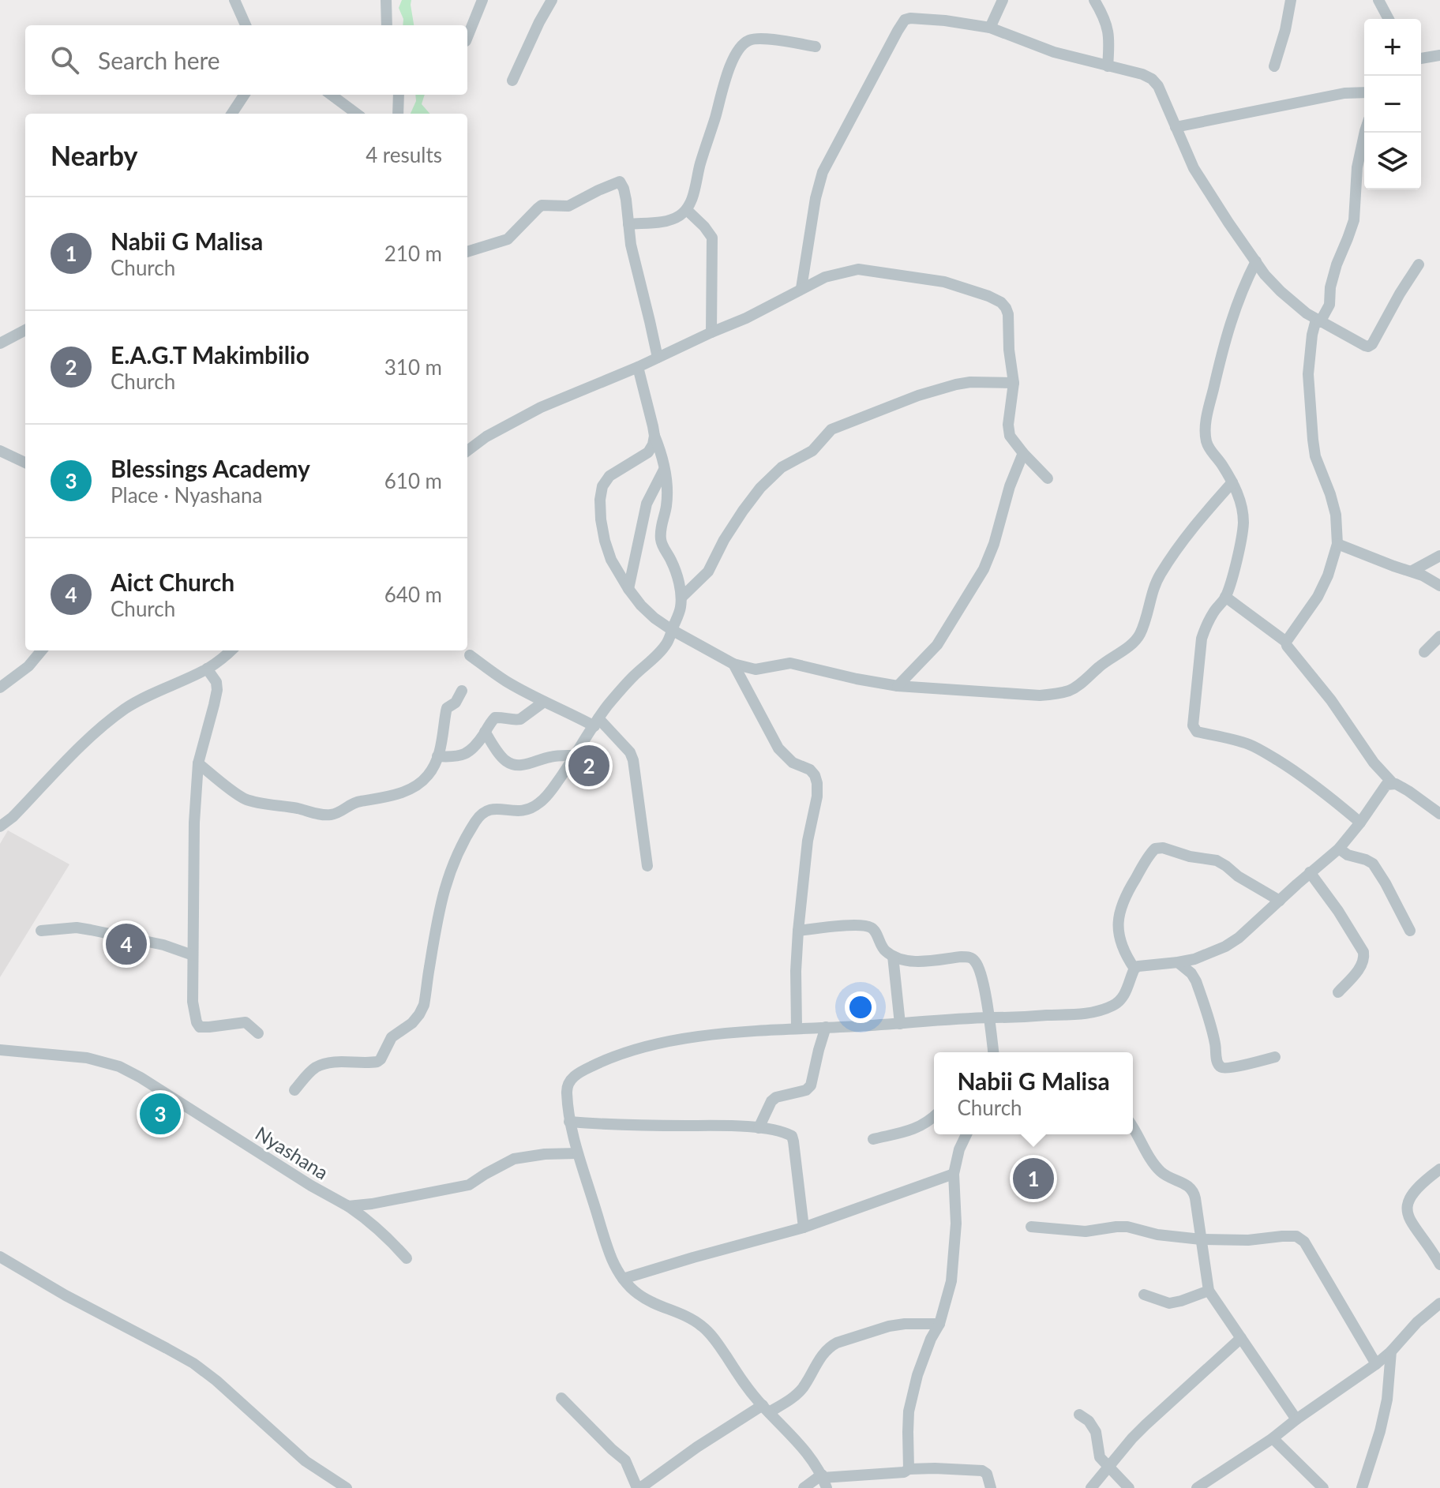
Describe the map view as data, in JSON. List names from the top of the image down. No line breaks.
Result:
{"streets":{"street":["Nyashana"]},"page":{"map_buttons":["+","−"],"search":"Search here","heading":["Nearby","4 results"],"list":[{"mark":"1","name":"Nabii G Malisa","note":"Church","value":"210 m"},{"mark":"2","name":"E.A.G.T Makimbilio","note":"Church","value":"310 m"},{"mark":"3","name":"Blessings Academy","note":"Place · Nyashana","value":"610 m"},{"mark":"4","name":"Aict Church","note":"Church","value":"640 m"}],"pins":["2","4","3","1"],"popup":["Nabii G Malisa","Church"]}}
